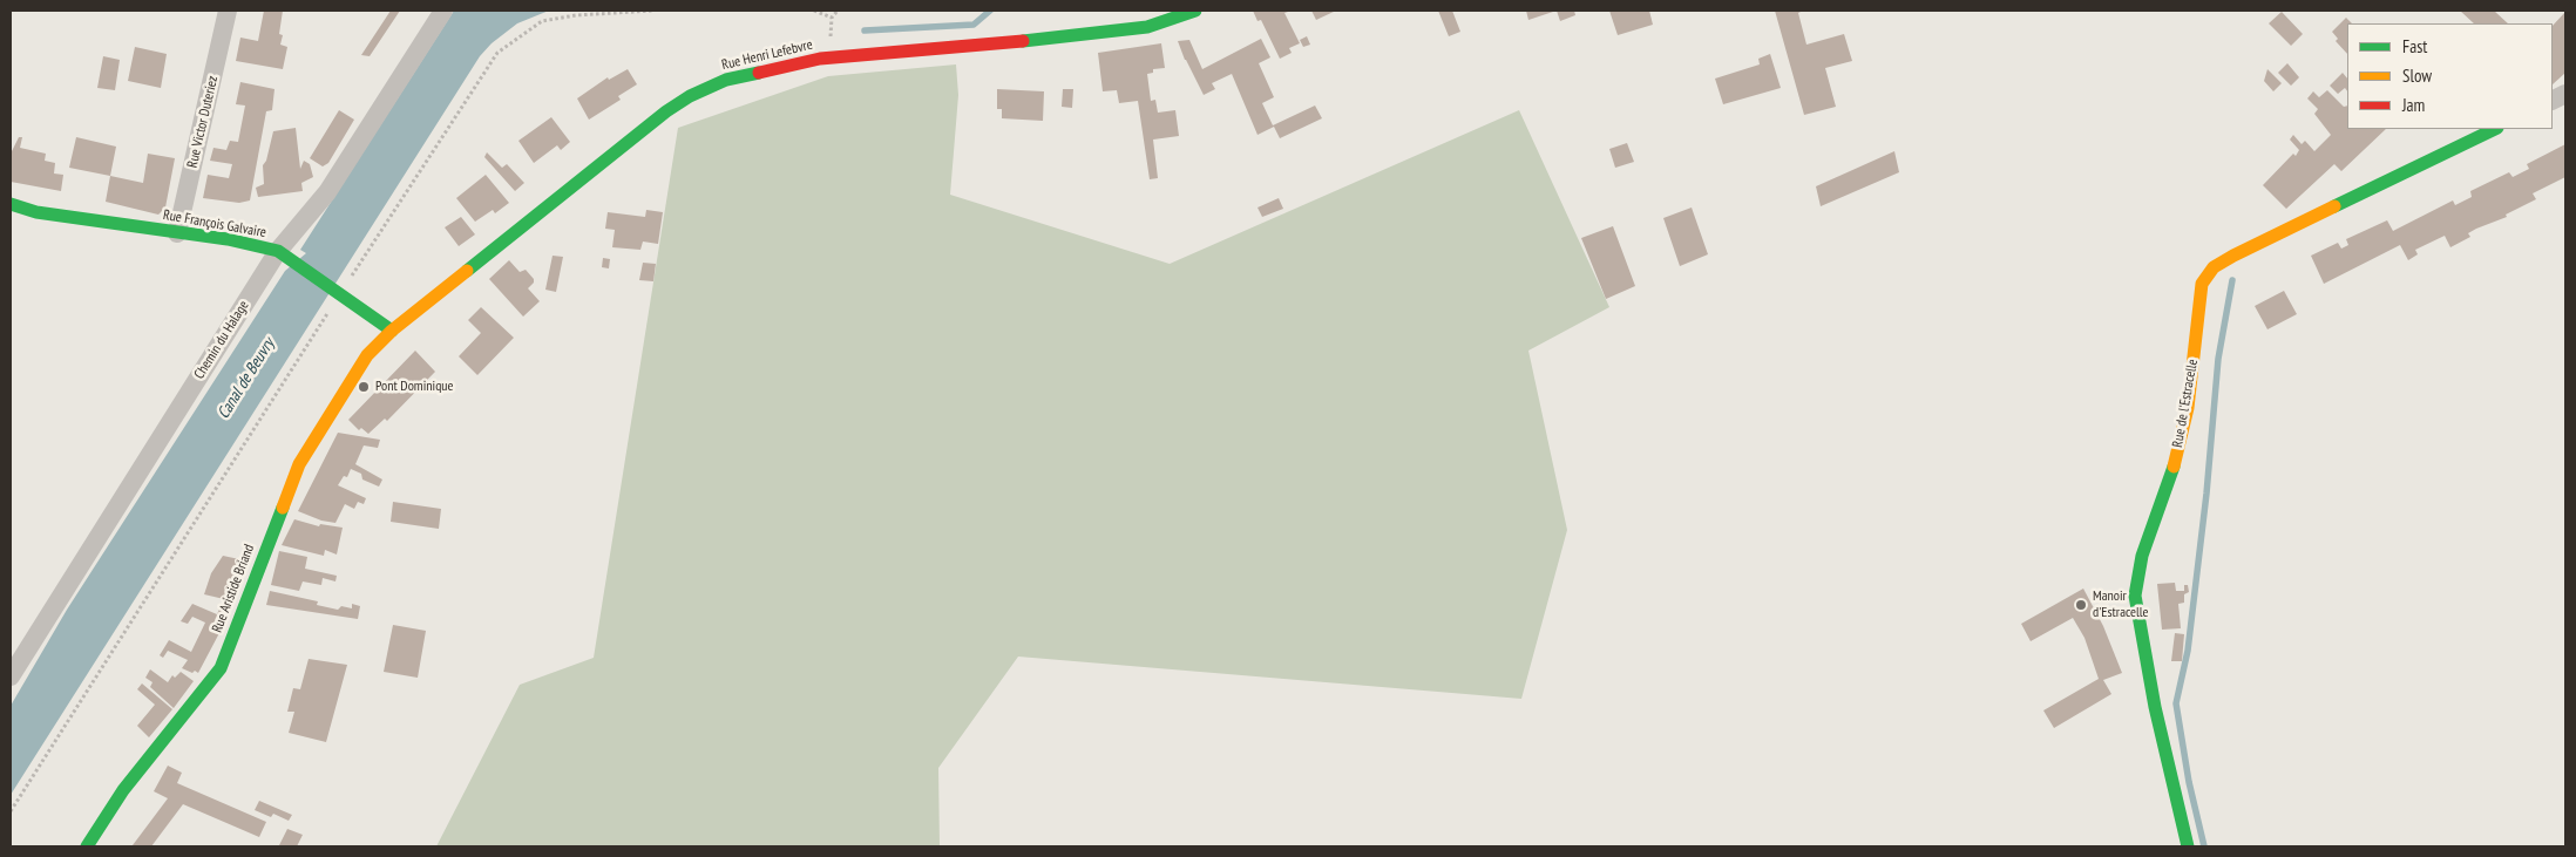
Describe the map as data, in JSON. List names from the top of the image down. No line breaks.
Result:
{"streets":{"street":["Rue Henri Lefebvre","Rue Victor Duteriez","Rue François Galvaire","Chemin du Halage","Rue de l'Estracelle","Rue Aristide Briand"]},"crossings":[["Rue Henri Lefebvre","Rue François Galvaire"],["Rue Henri Lefebvre","Rue Aristide Briand"],["Rue Victor Duteriez","Rue François Galvaire"],["Rue François Galvaire","Chemin du Halage"],["Rue François Galvaire","Rue Aristide Briand"]],"water":["Canal de Beuvry"],"places":["Pont Dominique","Manoir d'Estracelle"],"legend":["Fast","Slow","Jam"]}
